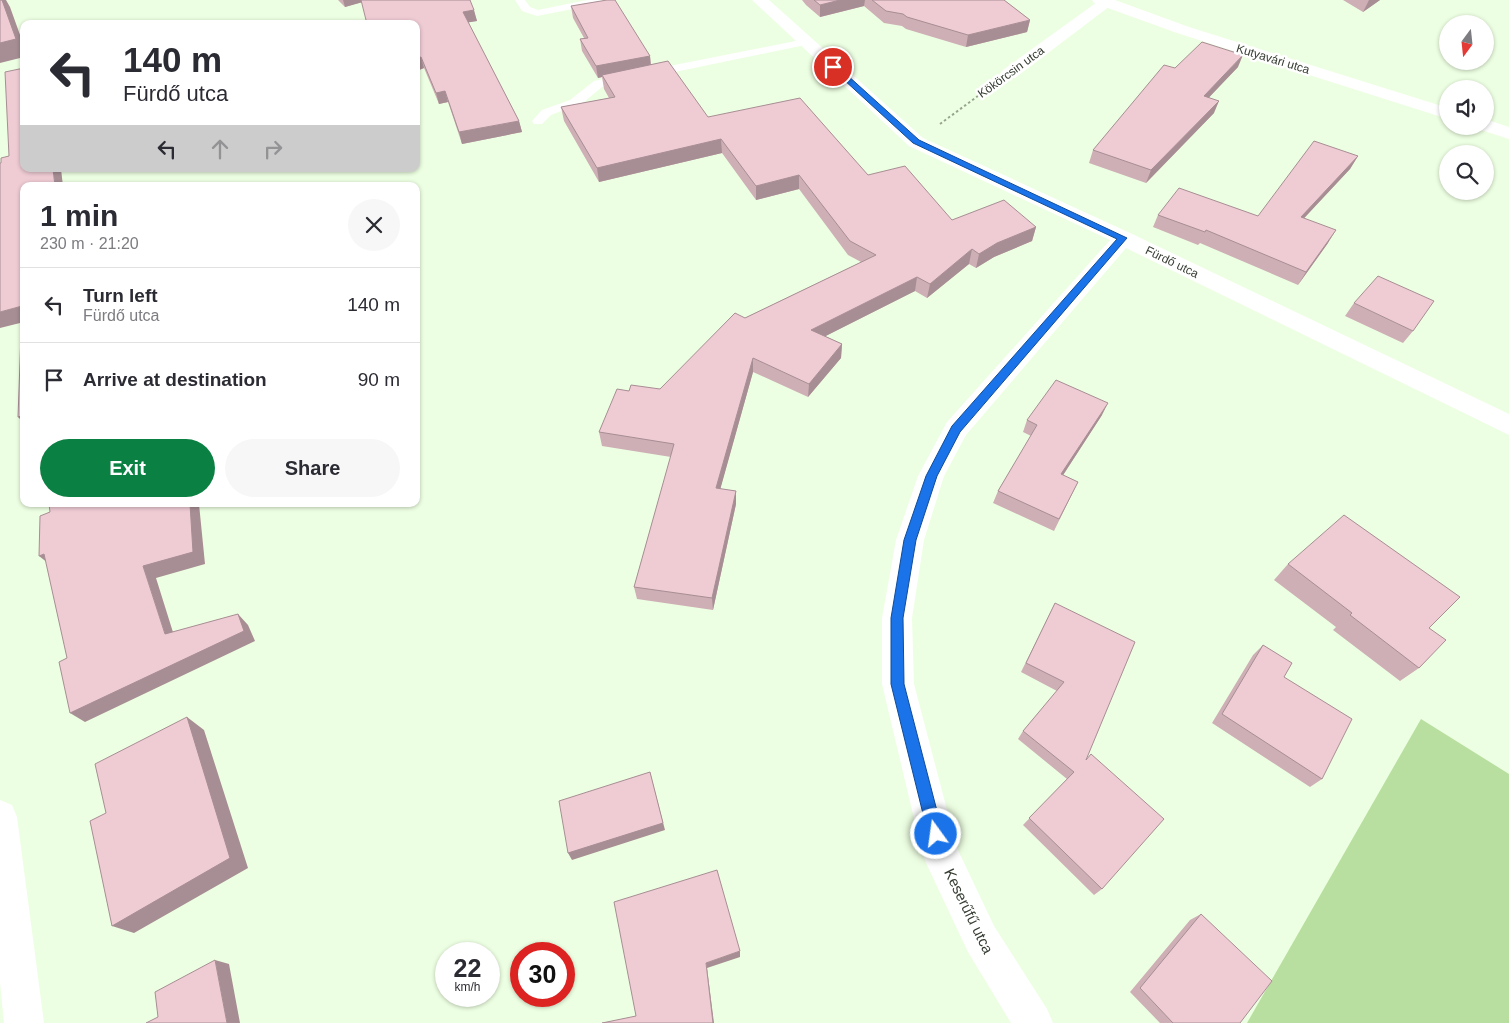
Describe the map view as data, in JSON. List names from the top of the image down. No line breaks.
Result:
{"streets":{"street":["Kutyavári utca","Kökörcsin utca","Fürdő utca","Keserűfű utca"]},"crossings":[["Kutyavári utca","Kökörcsin utca"],["Kökörcsin utca","Fürdő utca"],["Fürdő utca","Keserűfű utca"]],"north":"bottom","page":{"turn":["140 m","Fürdő utca"],"heading":["1 min","230 m · 21:20"],"list":[{"name":"Turn left","note":"Fürdő utca","value":"140 m"},{"name":"Arrive at destination","value":"90 m"}],"buttons":["Exit","Share"],"speed":"22 km/h","limit":"30"}}
